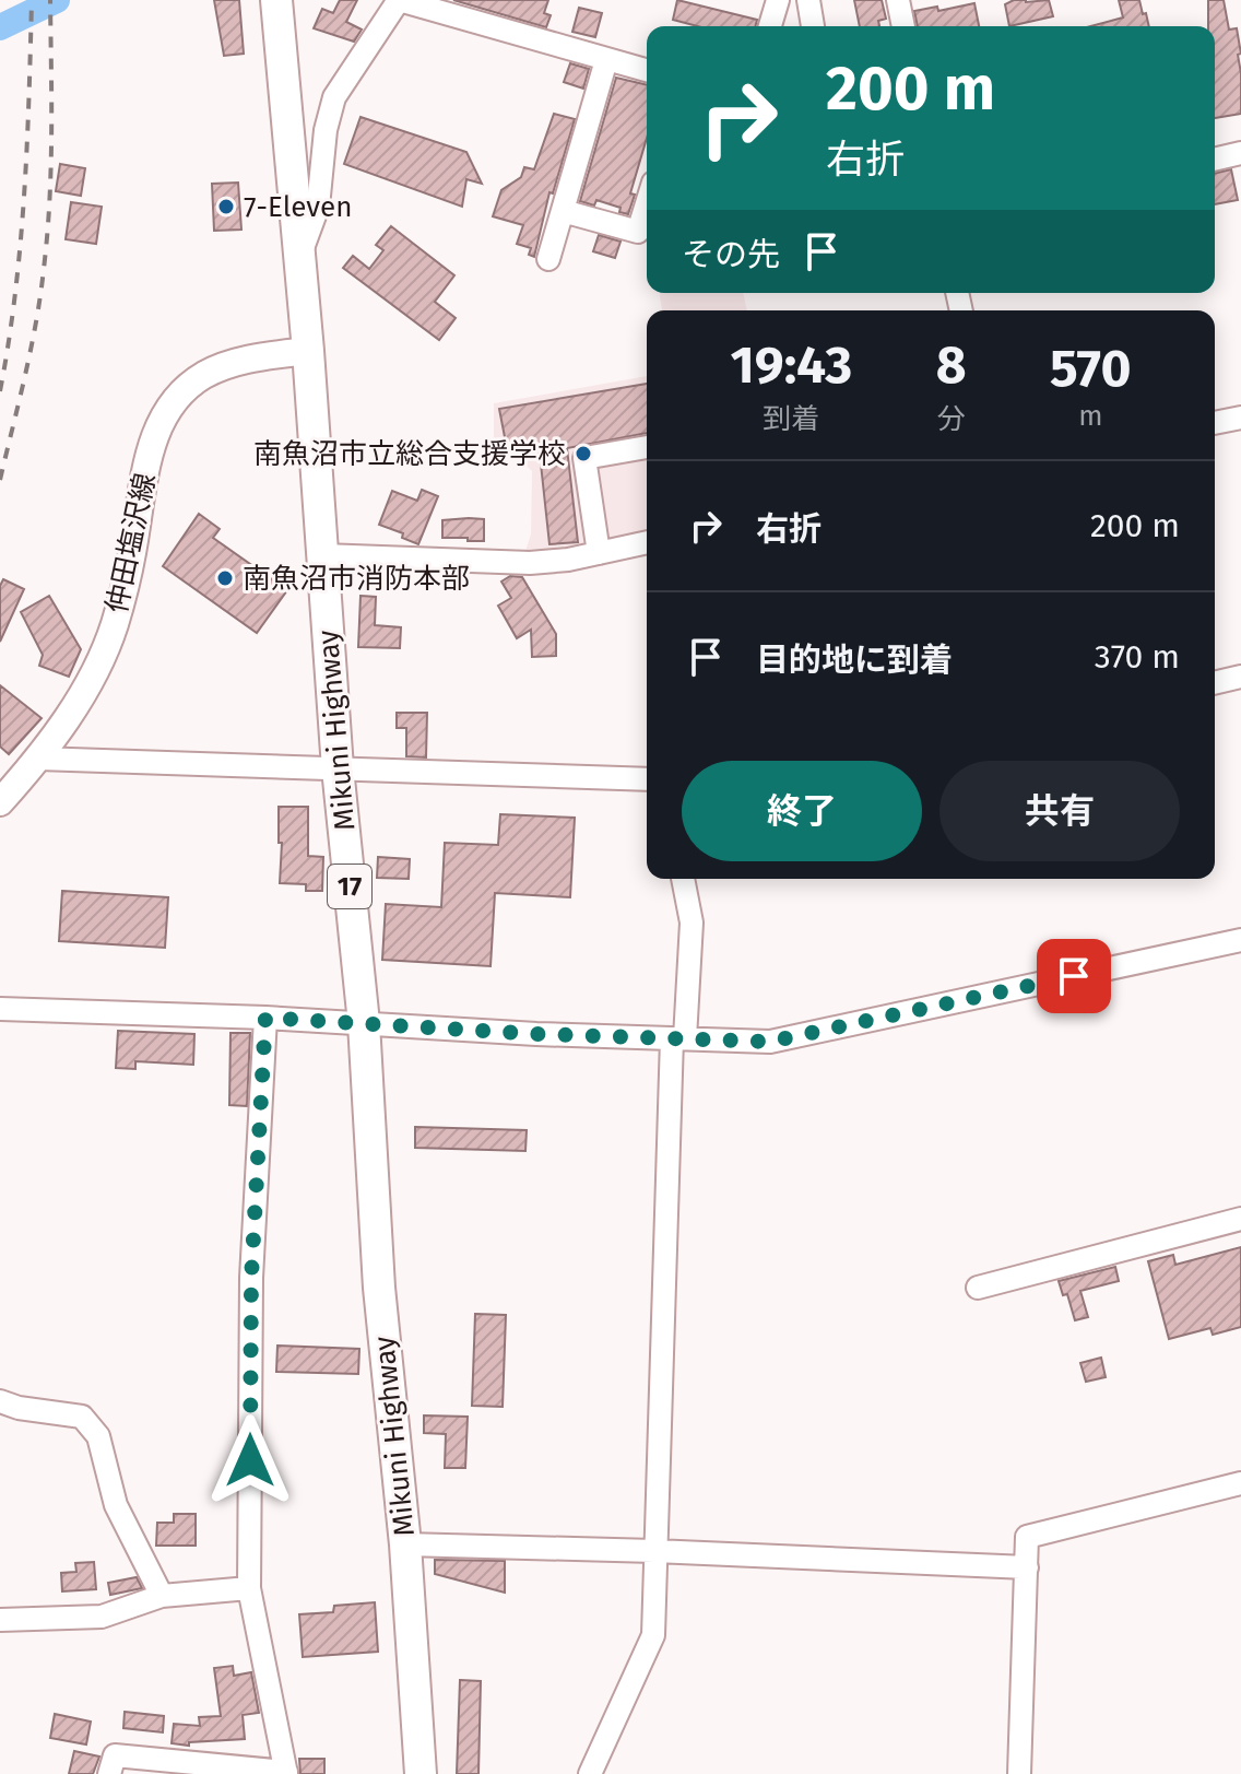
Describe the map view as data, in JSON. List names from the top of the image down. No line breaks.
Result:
{"streets":{"highway":["Mikuni Highway","17"],"main road":["仲田塩沢線"]},"crossings":[["仲田塩沢線","Mikuni Highway"]],"places":["7-Eleven","南魚沼市立総合支援学校","南魚沼市消防本部"],"page":{"turn":["200 m","右折"],"then":"その先","eta":["19:43","到着","8","分","570","m"],"list":[{"name":"右折","value":"200 m"},{"name":"目的地に到着","value":"370 m"}],"buttons":["終了","共有"]}}
